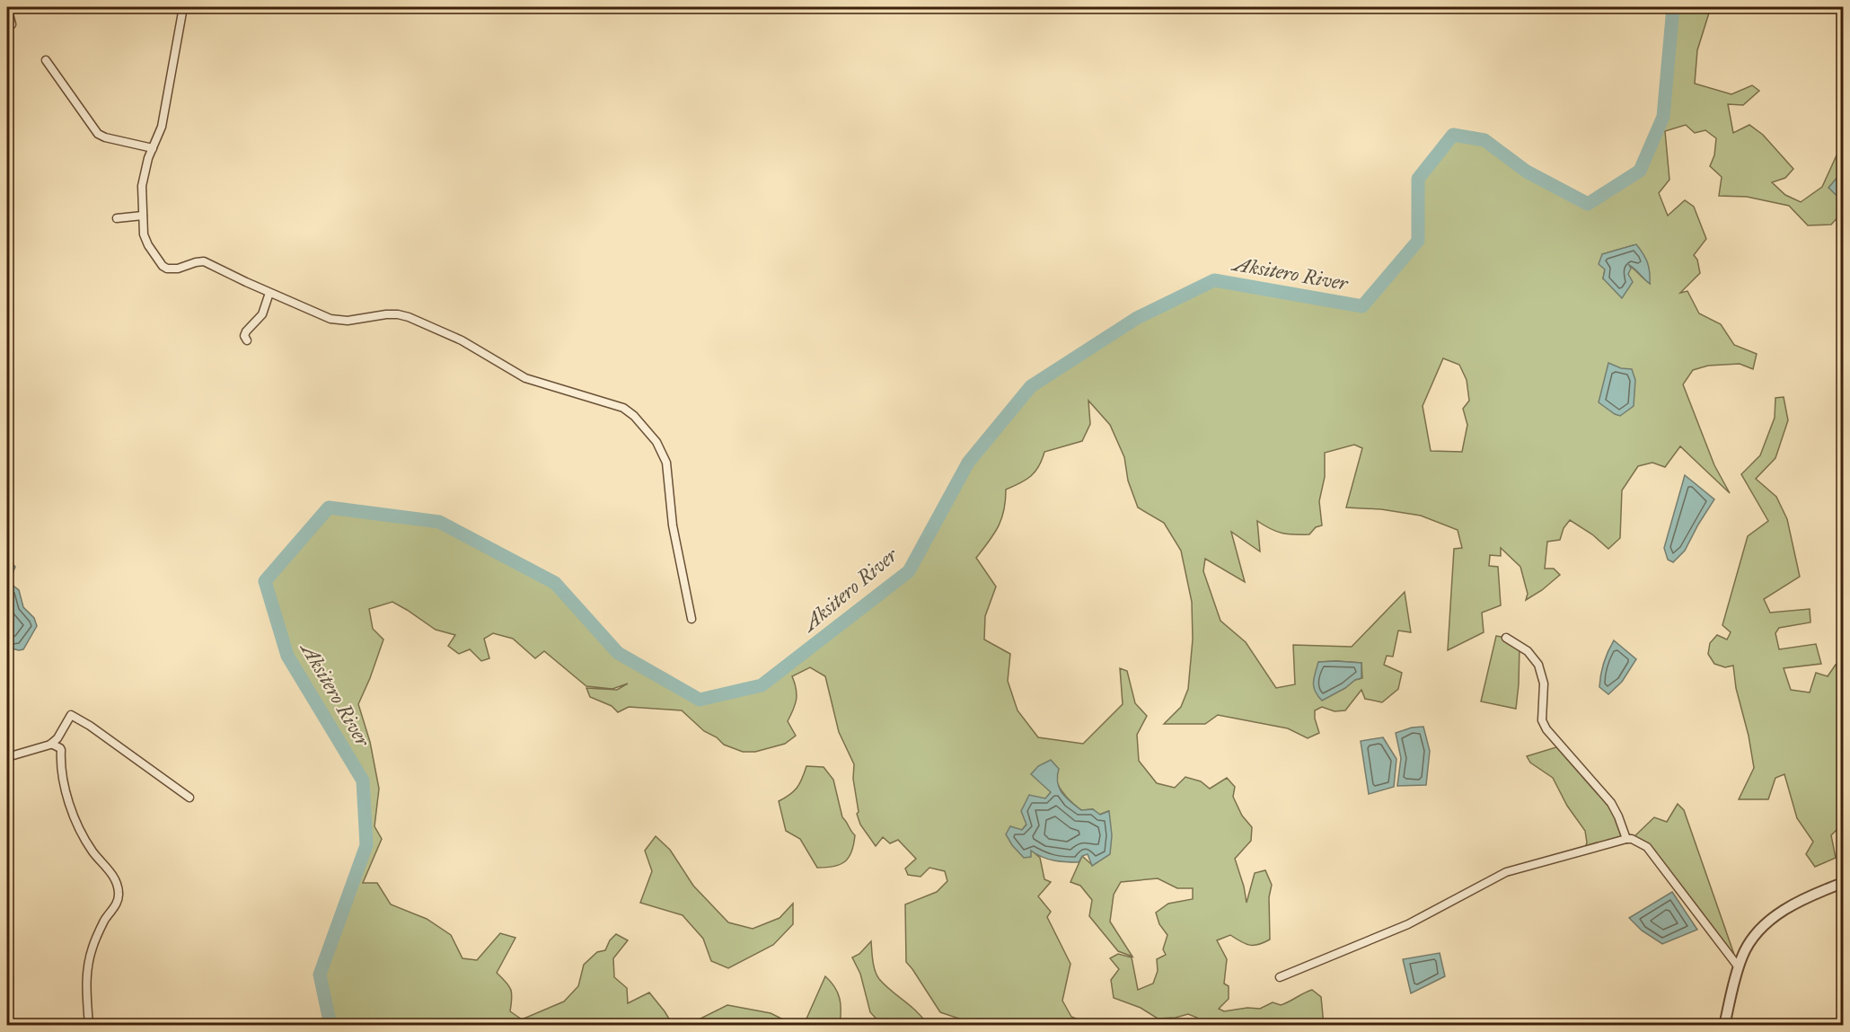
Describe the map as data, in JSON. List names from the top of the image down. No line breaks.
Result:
{"water":["Aksitero River"]}
